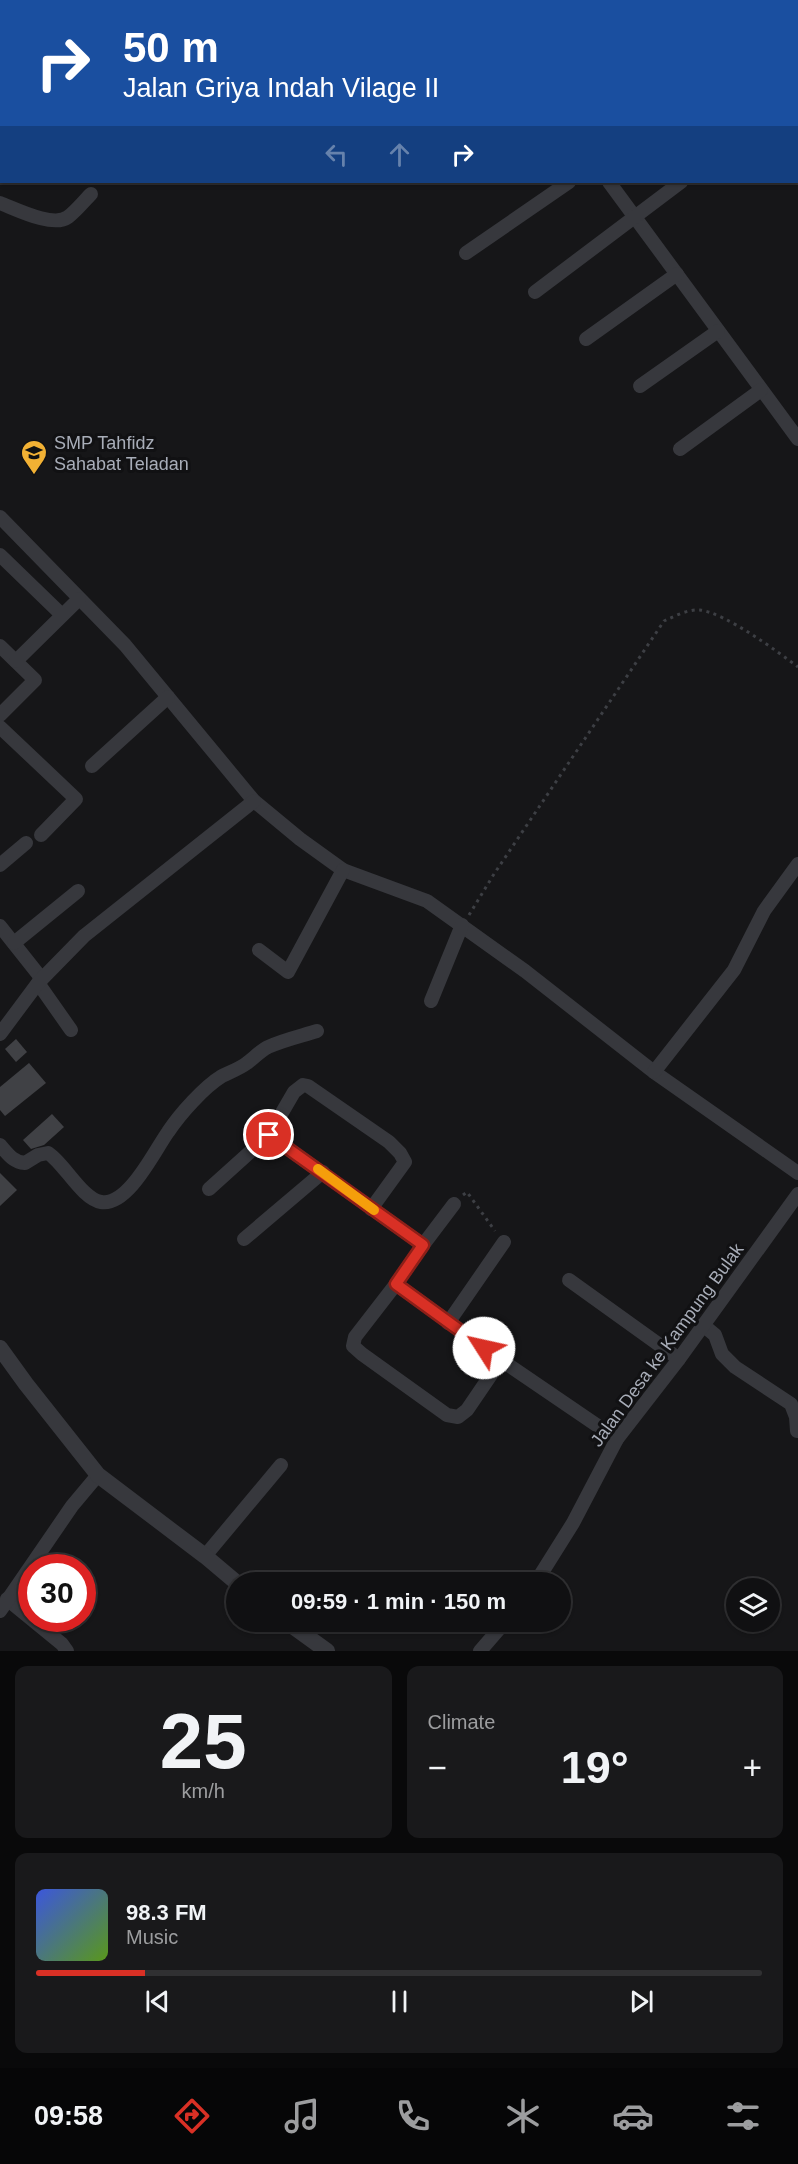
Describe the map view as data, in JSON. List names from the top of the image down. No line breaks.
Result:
{"streets":{"street":["Jalan Desa ke Kampung Bulak"]},"places":{"school or university":["SMP Tahfidz Sahabat Teladan"]},"page":{"turn":["50 m","Jalan Griya Indah Vilage II"],"limit":"30","trip":"09:59 · 1 min · 150 m","tile":[["25","km/h"],"Climate"],"heat":["−","19°","+"],"song":["98.3 FM","Music"],"tabs":"09:58"}}
